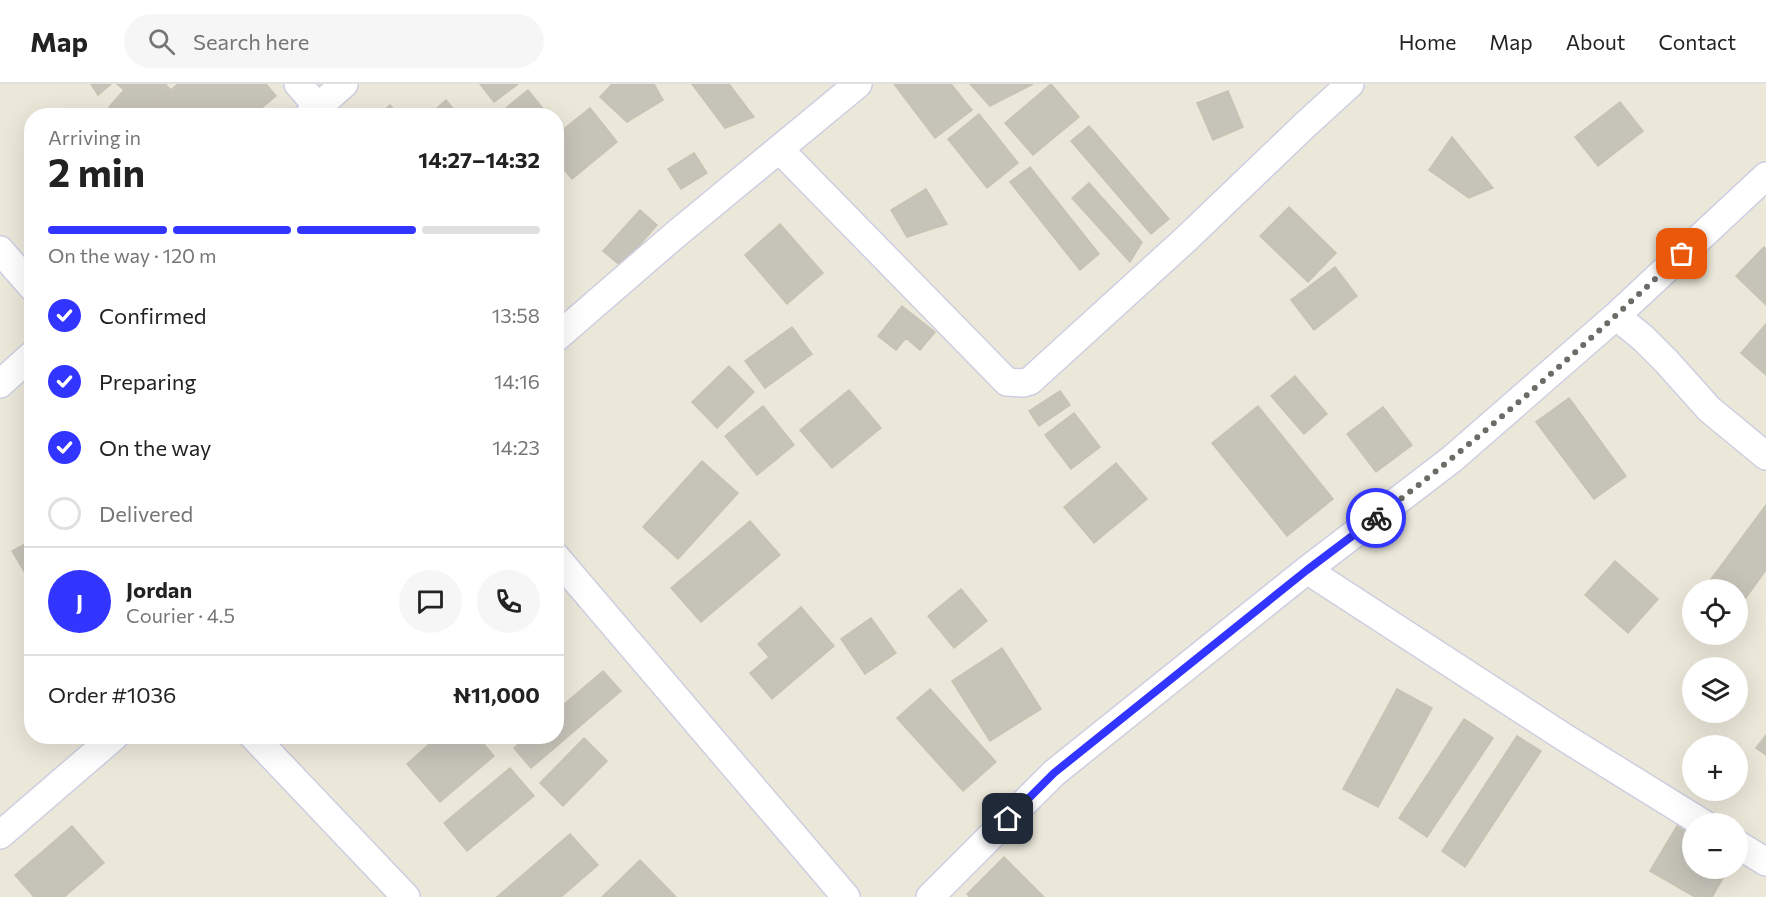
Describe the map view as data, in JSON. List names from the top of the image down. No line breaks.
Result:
{"page":{"header":"Map","search":"Search here","nav":["Home","Map","About","Contact"],"heading":["2 min","Arriving in","14:27–14:32"],"panel":["Jordan","Courier · 4.5","Order #1036","₦11,000"],"bar":"On the way · 120 m","list":[["Confirmed","13:58"],["Preparing","14:16"],["On the way","14:23"],"Delivered"],"round":"J","map_buttons":["+","−"]}}
